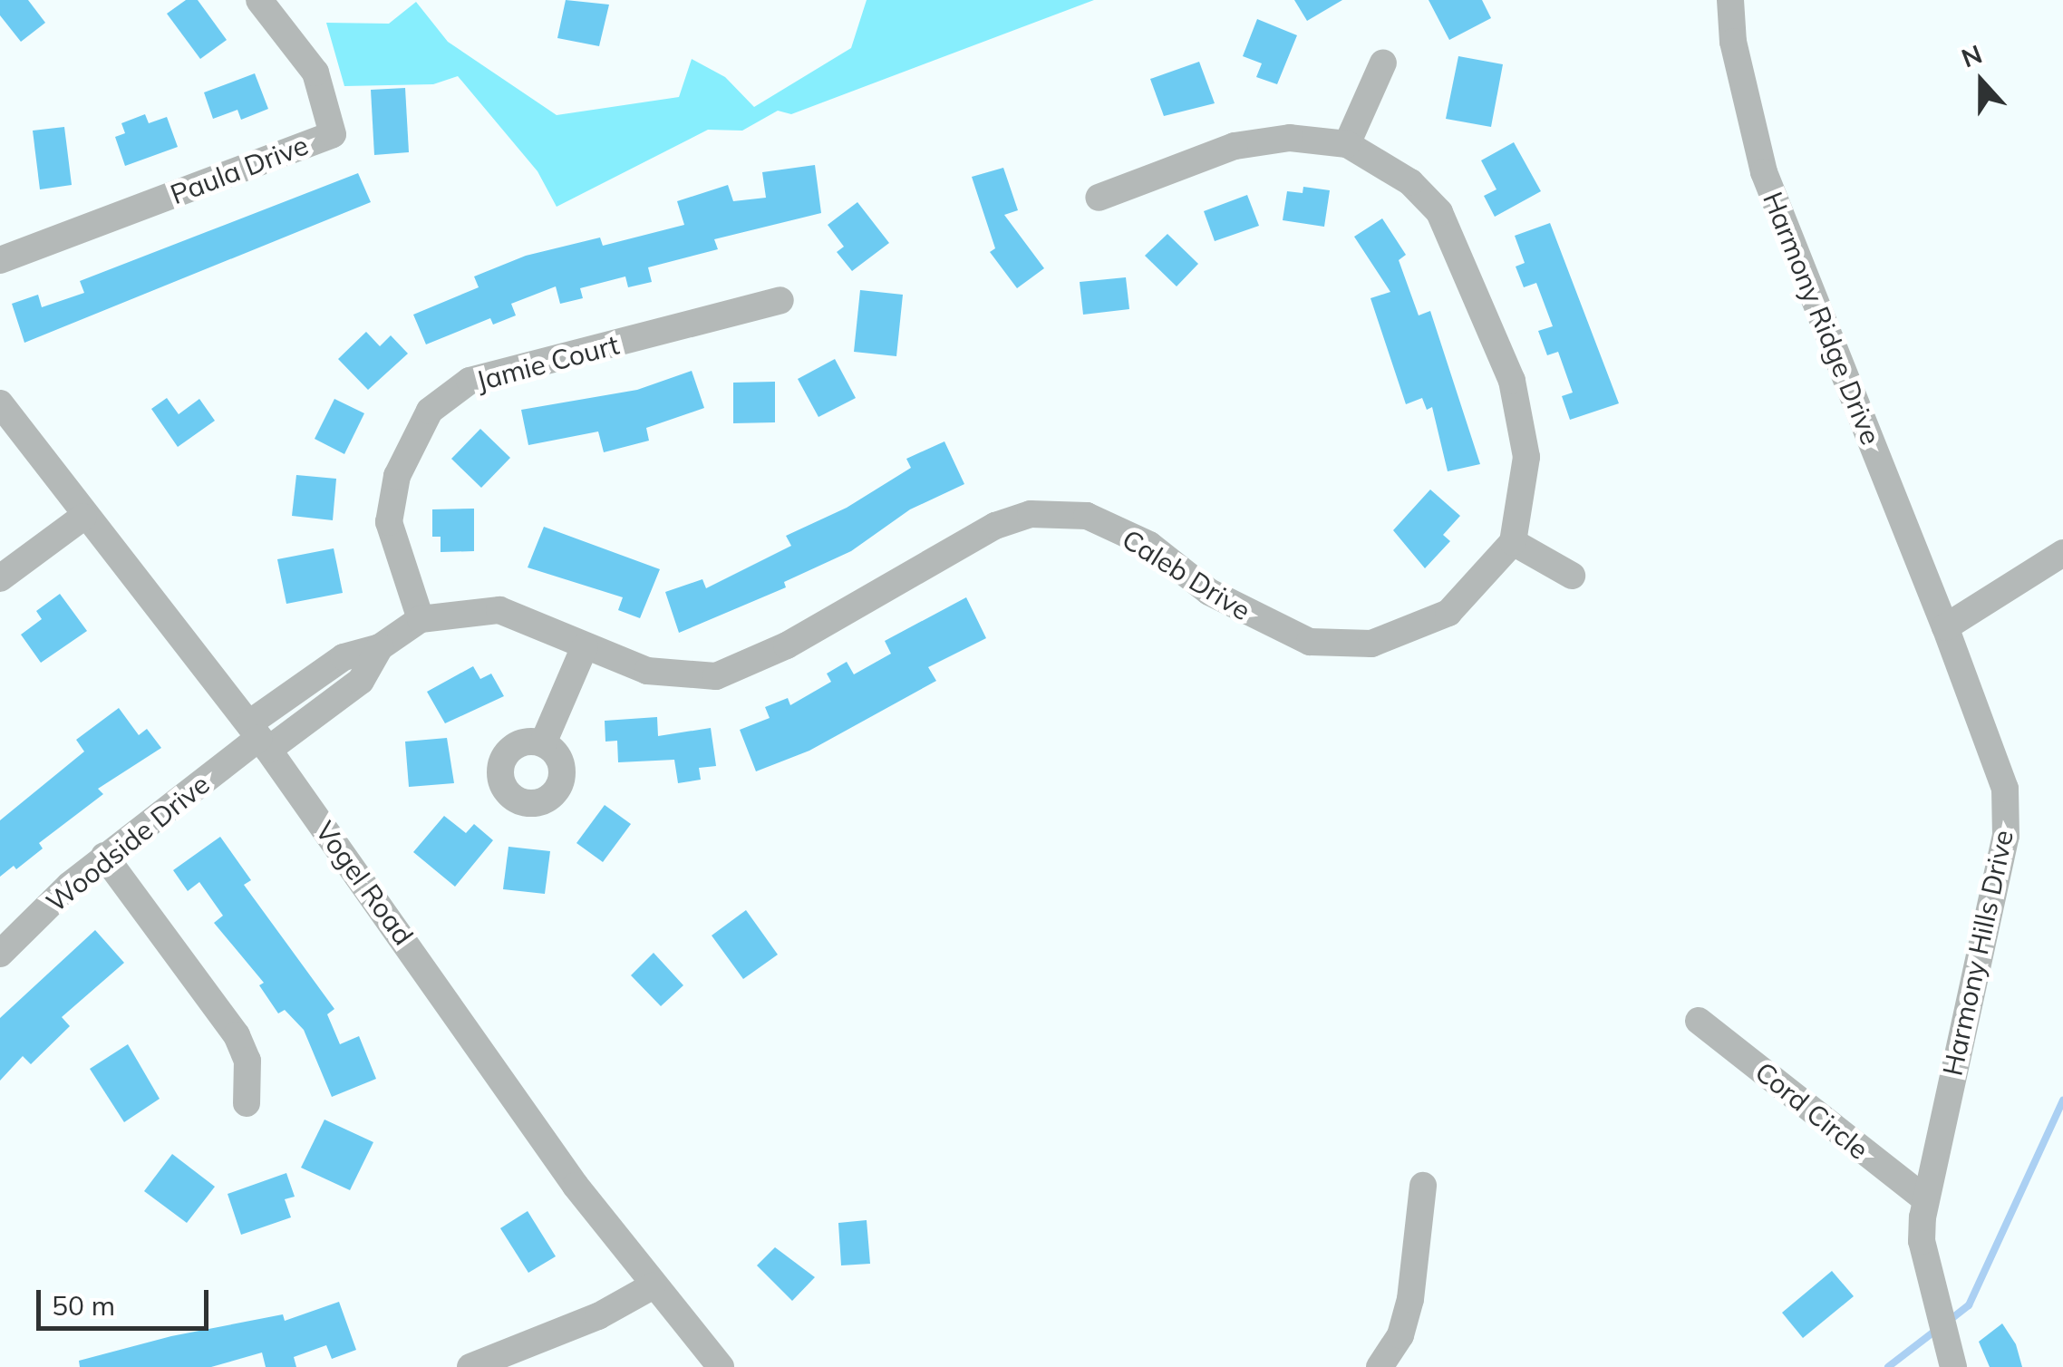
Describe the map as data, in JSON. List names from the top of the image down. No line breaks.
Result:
{"streets":{"street":["Paula Drive","Harmony Ridge Drive","Jamie Court","Caleb Drive","Woodside Drive","Vogel Road","Harmony Hills Drive","Cord Circle"]},"crossings":[["Harmony Ridge Drive","Harmony Hills Drive"],["Jamie Court","Caleb Drive"],["Caleb Drive","Woodside Drive"],["Caleb Drive","Vogel Road"],["Woodside Drive","Vogel Road"],["Harmony Hills Drive","Cord Circle"]],"scale_bar":"50 m","north":"top"}
